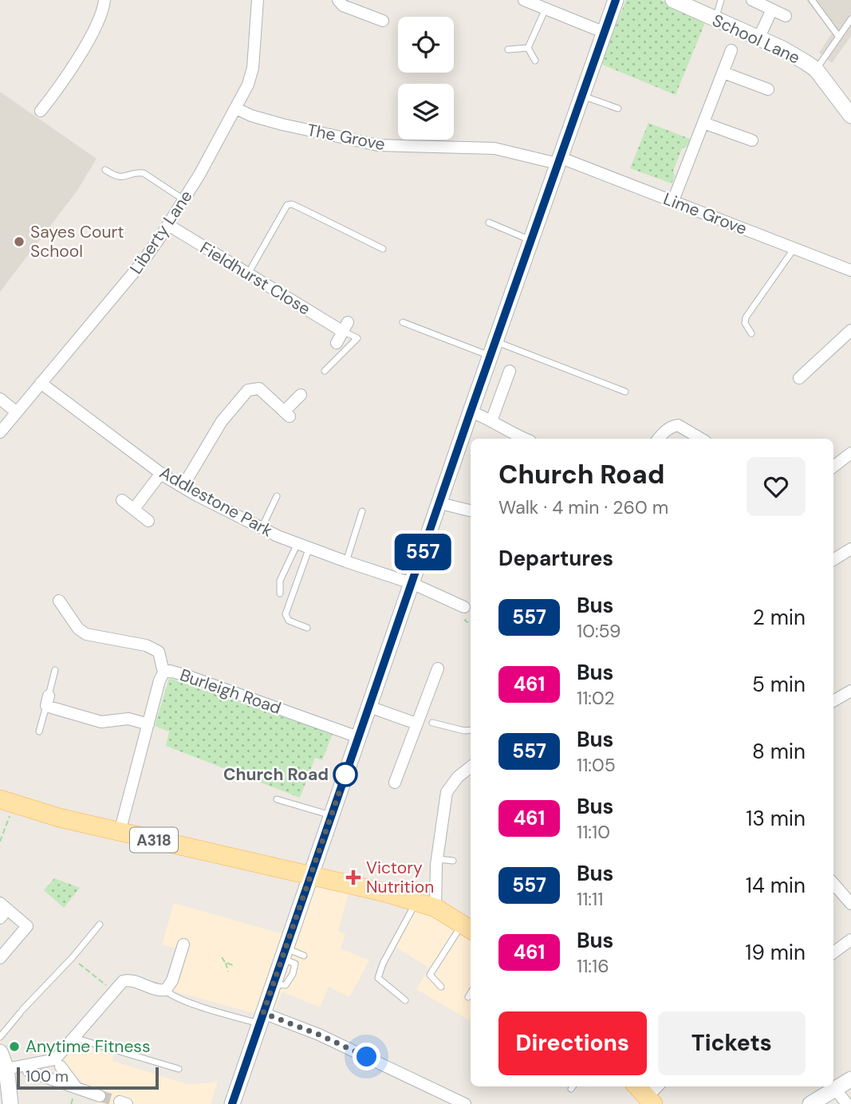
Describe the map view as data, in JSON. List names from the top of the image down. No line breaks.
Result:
{"streets":{"main road":["School Lane","A318"],"street":["The Grove","Lime Grove","Liberty Lane","Fieldhurst Close","Addlestone Park","Burleigh Road"]},"crossings":[["The Grove","Lime Grove"],["The Grove","Liberty Lane"],["Liberty Lane","Fieldhurst Close"],["Liberty Lane","Addlestone Park"],["Burleigh Road","A318"]],"places":{"other":["Sayes Court School","Church Road","Anytime Fitness"],"health":["Victory Nutrition"]},"lines":["bus line 557"],"scale_bar":"100 m","page":{"on_map":"557","heading":[["Church Road","Walk · 4 min · 260 m"],"Departures"],"list":[{"mark":"557","name":"Bus","note":"10:59","value":"2 min"},{"mark":"461","name":"Bus","note":"11:02","value":"5 min"},{"mark":"557","name":"Bus","note":"11:05","value":"8 min"},{"mark":"461","name":"Bus","note":"11:10","value":"13 min"},{"mark":"557","name":"Bus","note":"11:11","value":"14 min"},{"mark":"461","name":"Bus","note":"11:16","value":"19 min"}],"buttons":["Directions","Tickets"],"scale":"100 m"}}
